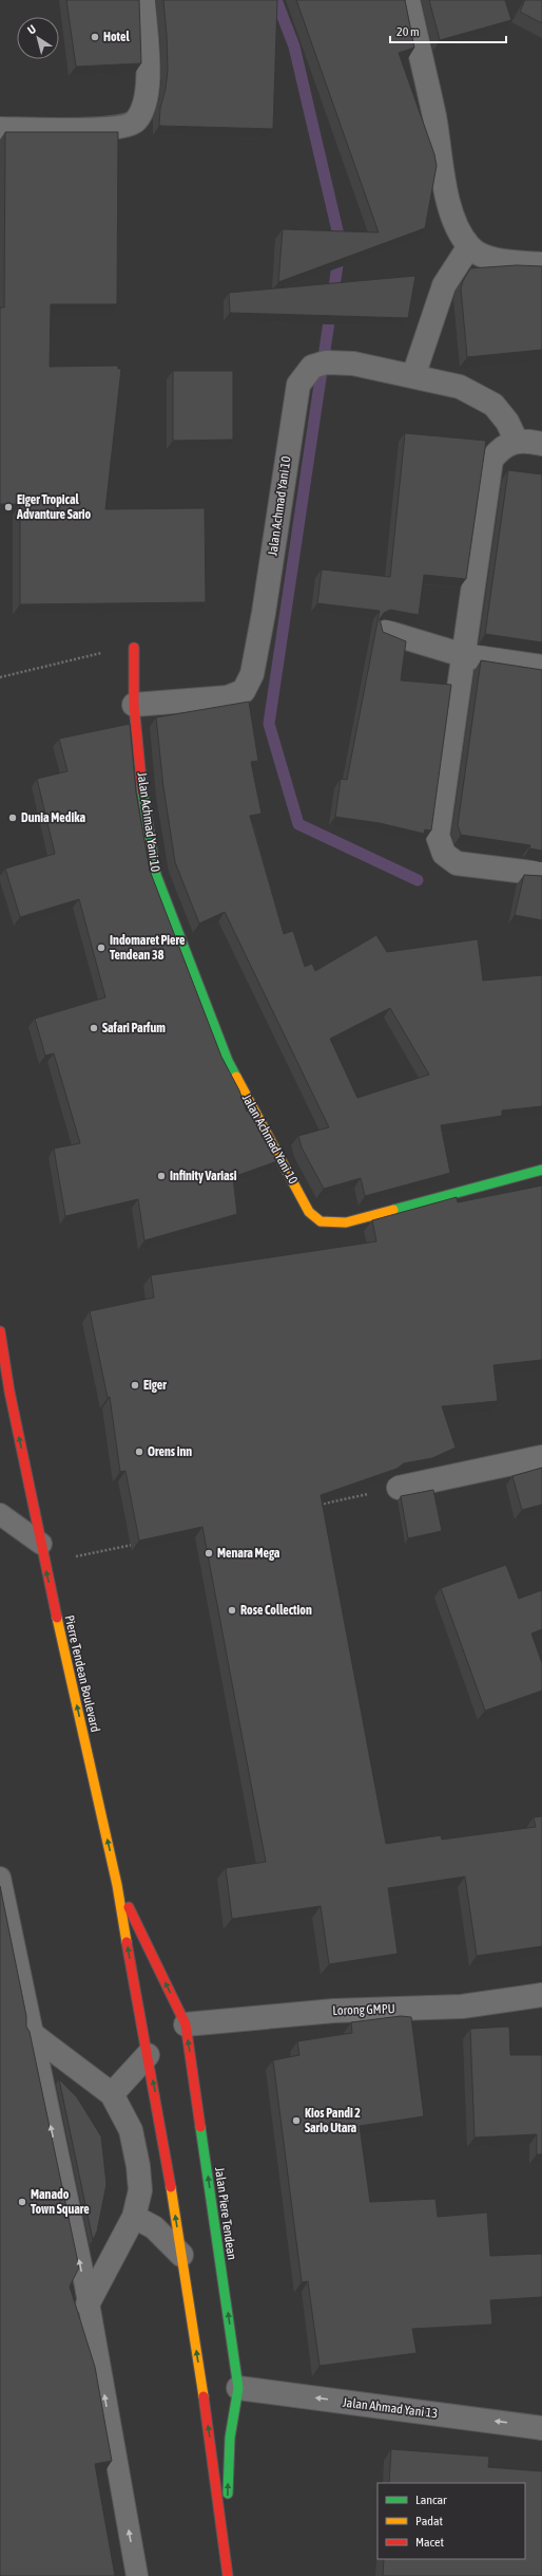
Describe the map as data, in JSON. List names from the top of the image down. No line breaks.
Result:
{"streets":{"main road":["Jalan Achmad Yani 10","Pierre Tendean Boulevard","Jalan Piere Tendean"],"street":["Lorong GMPU","Jalan Ahmad Yani 13"]},"crossings":[["Pierre Tendean Boulevard","Jalan Piere Tendean"],["Lorong GMPU","Jalan Piere Tendean"],["Jalan Piere Tendean","Jalan Ahmad Yani 13"]],"one_way":["Pierre Tendean Boulevard","Jalan Piere Tendean","Jalan Ahmad Yani 13"],"places":["Hotel","Eiger Tropical Advanture Sario","Dunia Medika","Indomaret Piere Tendean 38","Safari Parfum","Infinity Variasi","Eiger","Orens inn","Menara Mega","Rose Collection","Kios Pandi 2 Sario Utara","Manado Town Square"],"legend":["Lancar","Padat","Macet"],"scale_bar":"20 m","north":"top left"}
